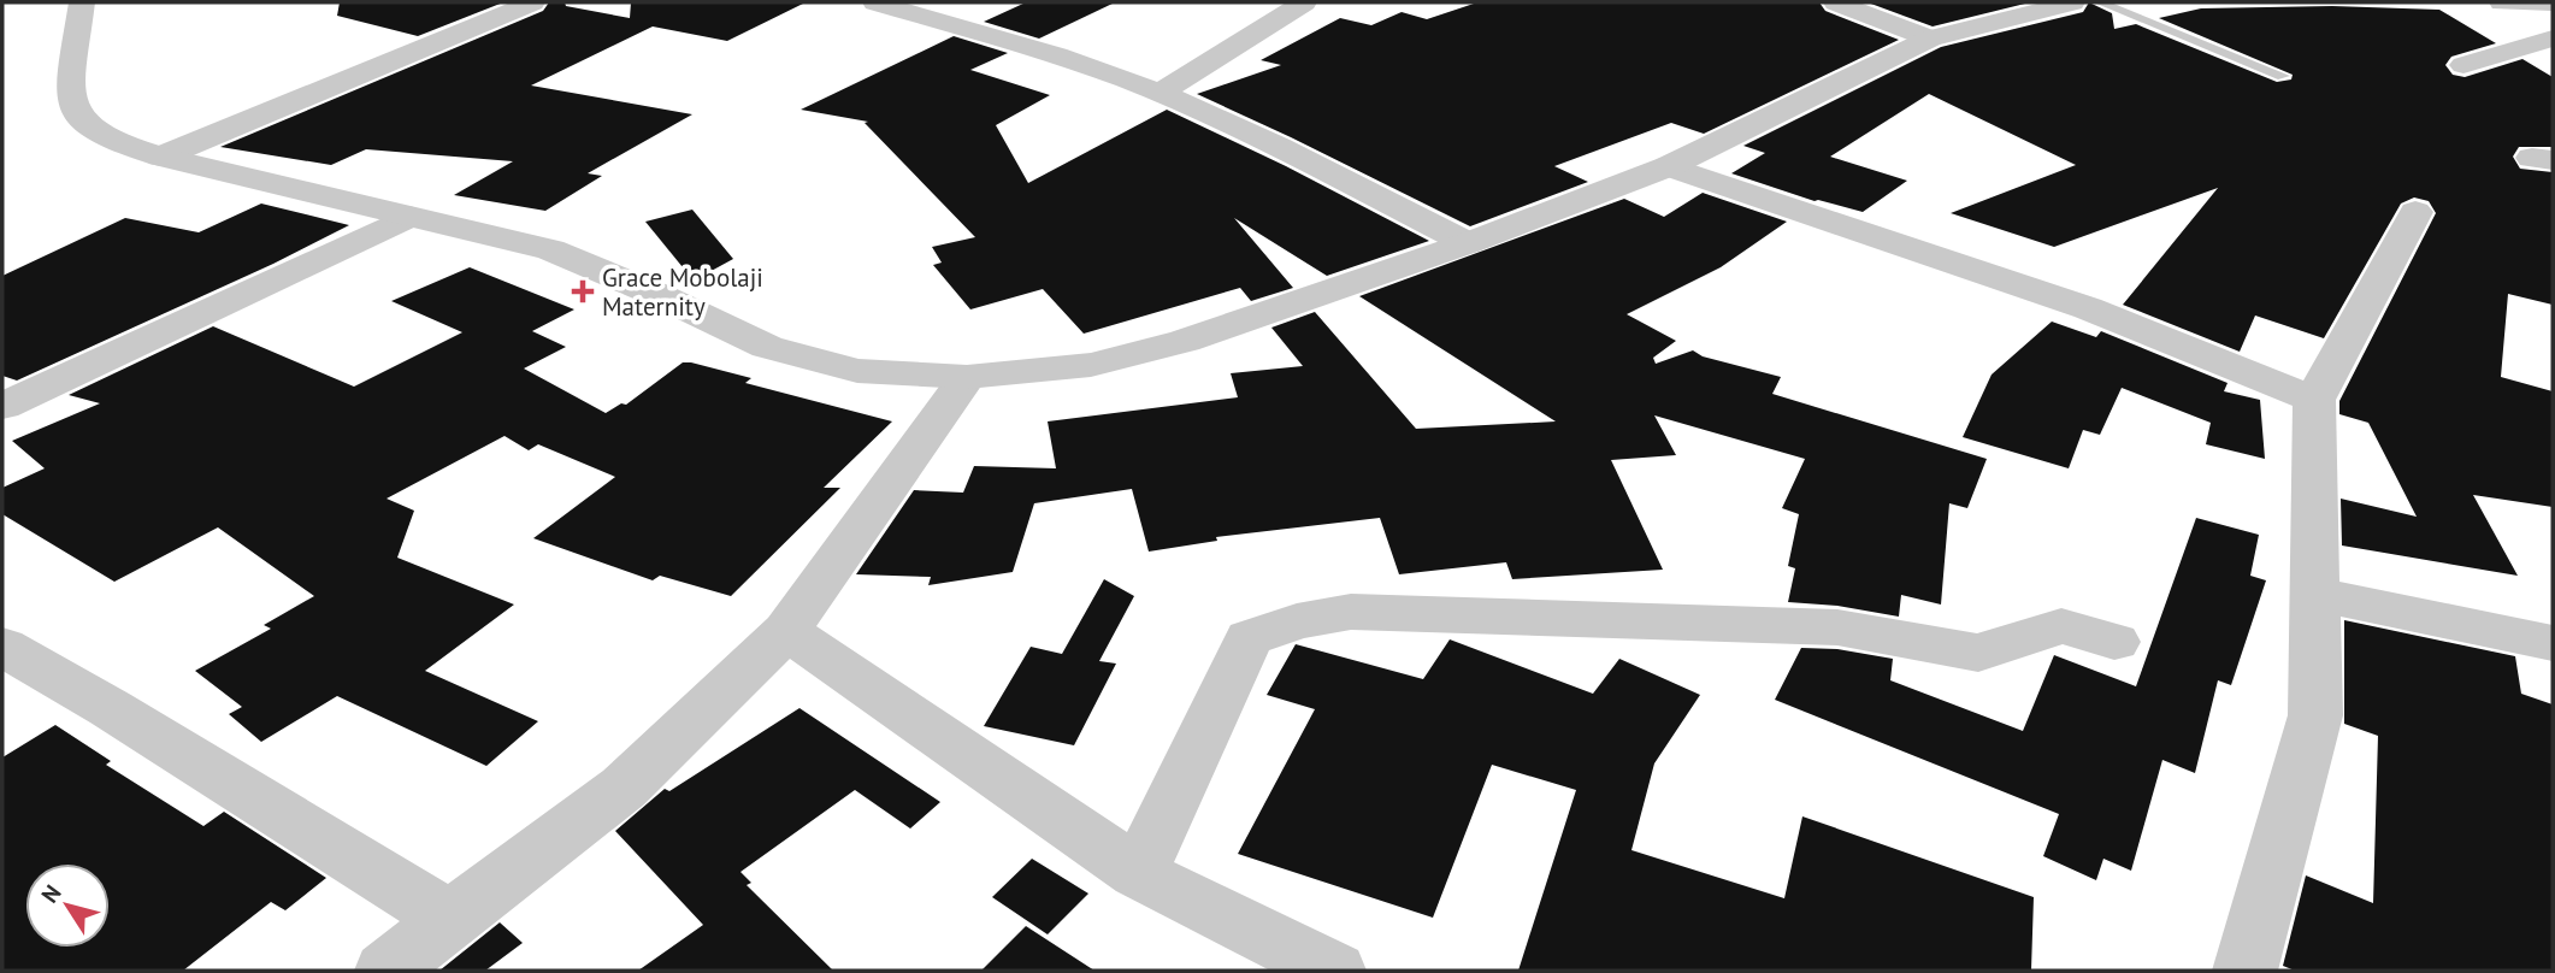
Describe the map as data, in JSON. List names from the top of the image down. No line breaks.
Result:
{"places":{"health":["Grace Mobolaji Maternity"]},"north":"top left"}
